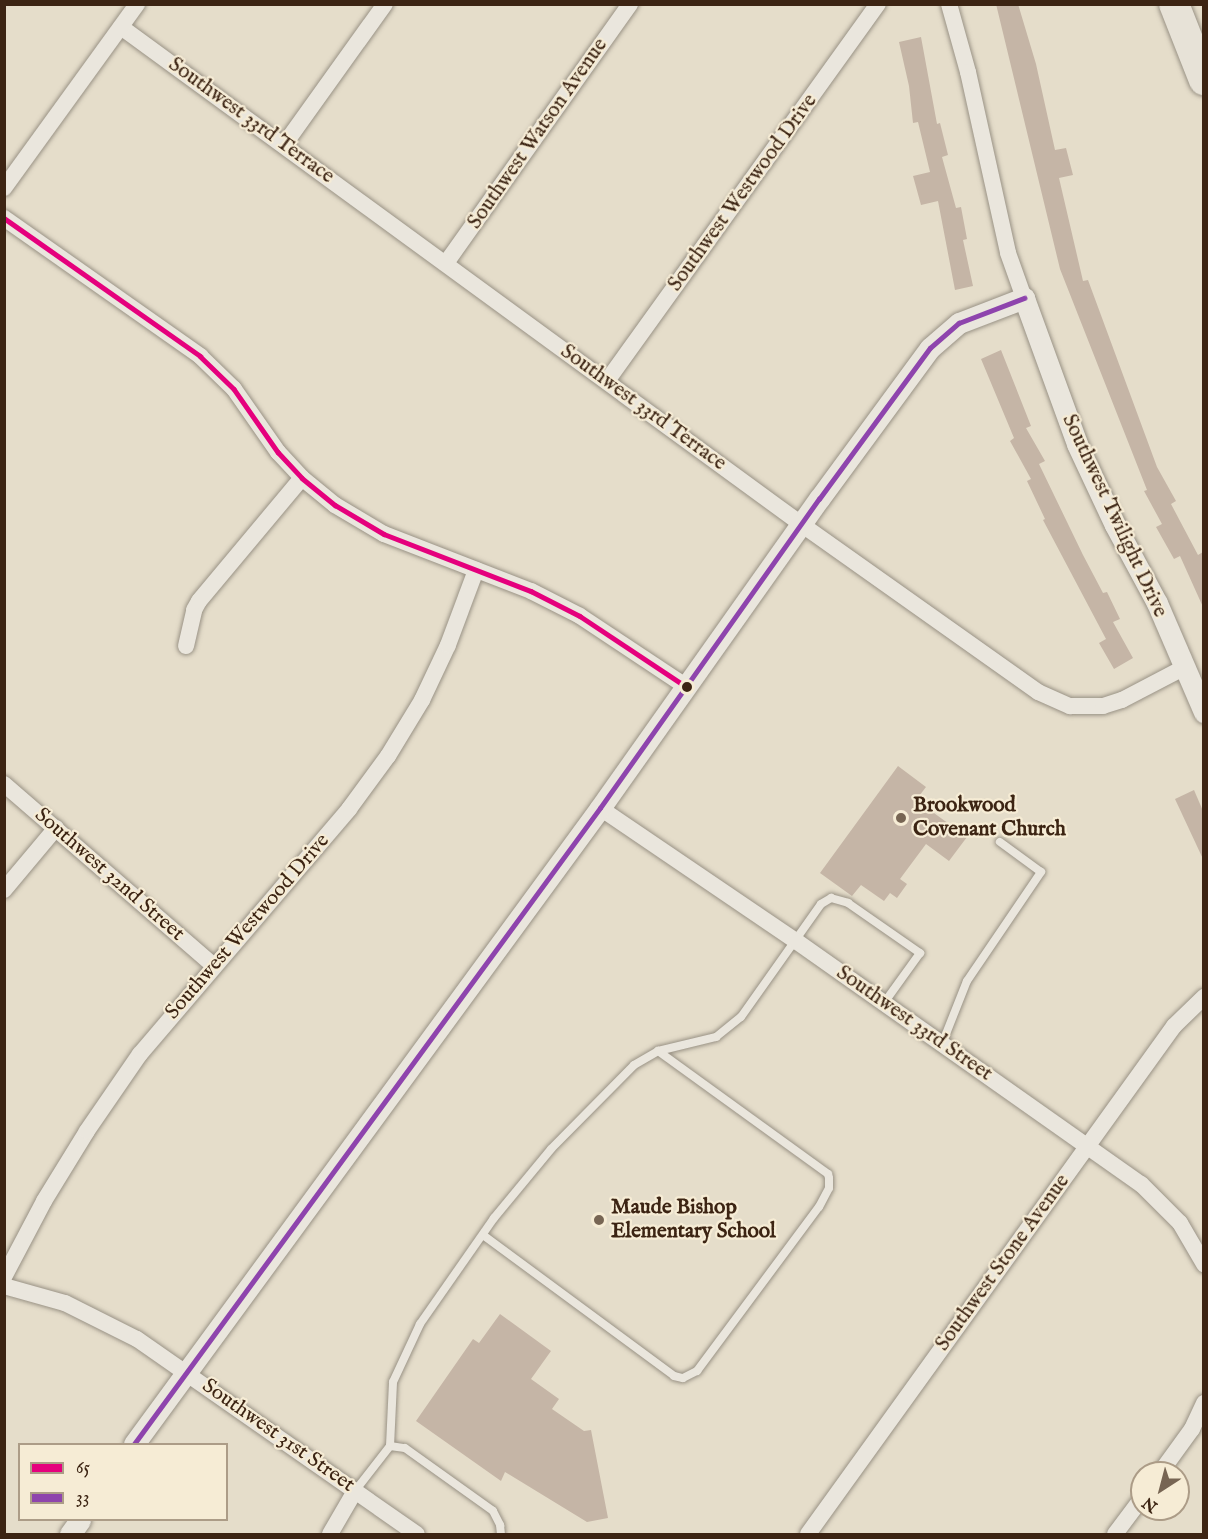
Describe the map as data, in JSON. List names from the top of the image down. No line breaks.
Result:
{"streets":{"street":["Southwest 33rd Terrace","Southwest Watson Avenue","Southwest Westwood Drive","Southwest Twilight Drive","Southwest 32nd Street","Southwest 33rd Street","Southwest Stone Avenue","Southwest 31st Street"]},"crossings":[["Southwest 33rd Terrace","Southwest Watson Avenue"],["Southwest 33rd Terrace","Southwest Westwood Drive"],["Southwest 33rd Terrace","Southwest Twilight Drive"],["Southwest Westwood Drive","Southwest 32nd Street"],["Southwest 33rd Street","Southwest Stone Avenue"]],"places":["Brookwood Covenant Church","Maude Bishop Elementary School"],"lines":["transit line 65","transit line 33"],"legend":["65","33"],"north":"bottom left"}
